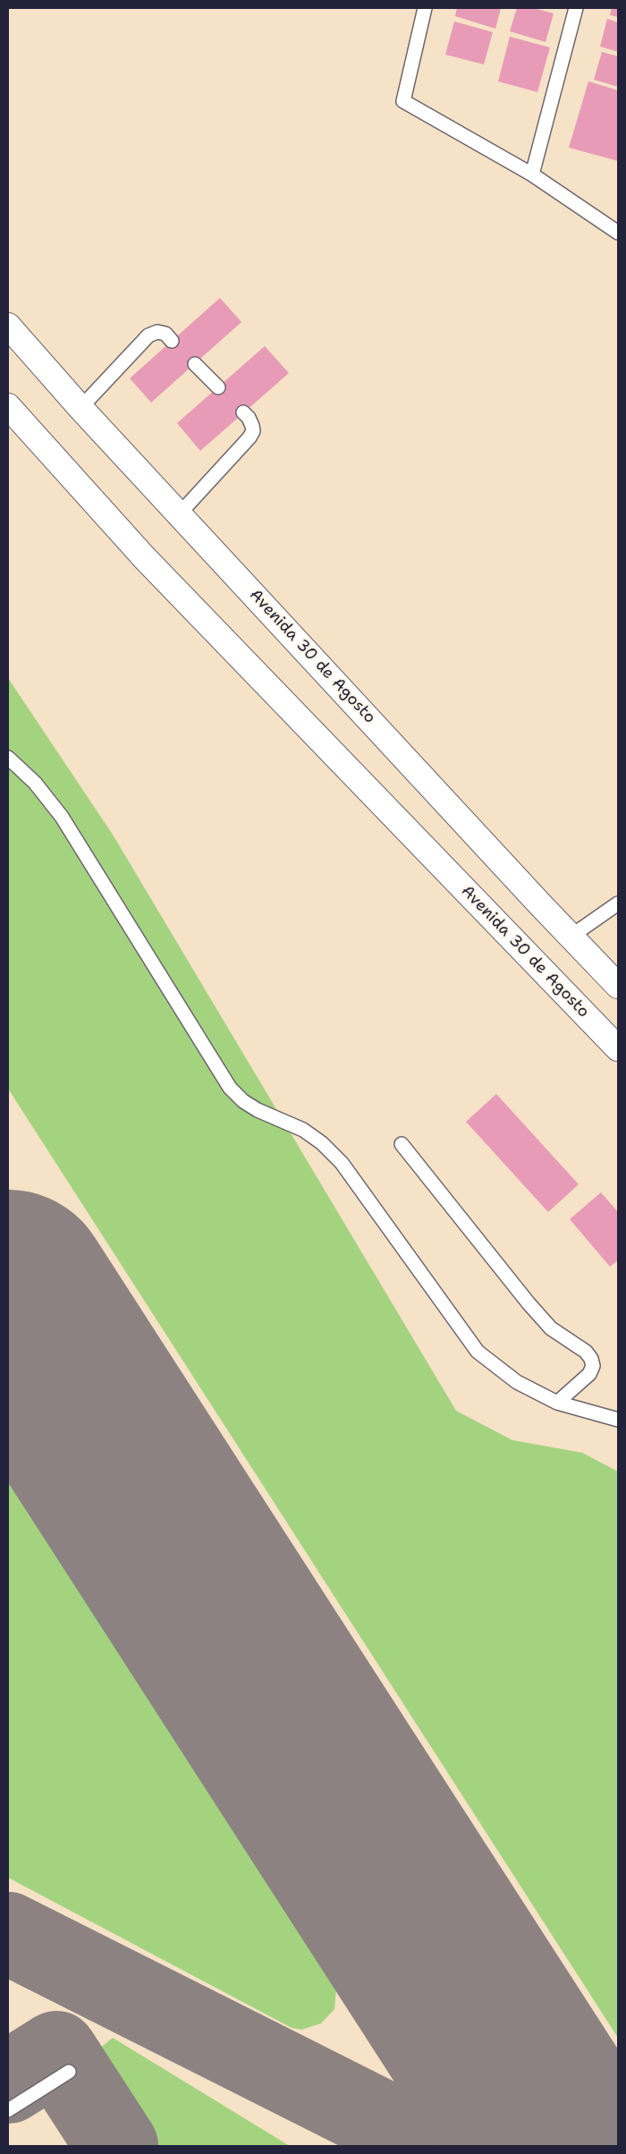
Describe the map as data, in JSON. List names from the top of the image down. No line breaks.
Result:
{"streets":{"main road":["Avenida 30 de Agosto"]}}
